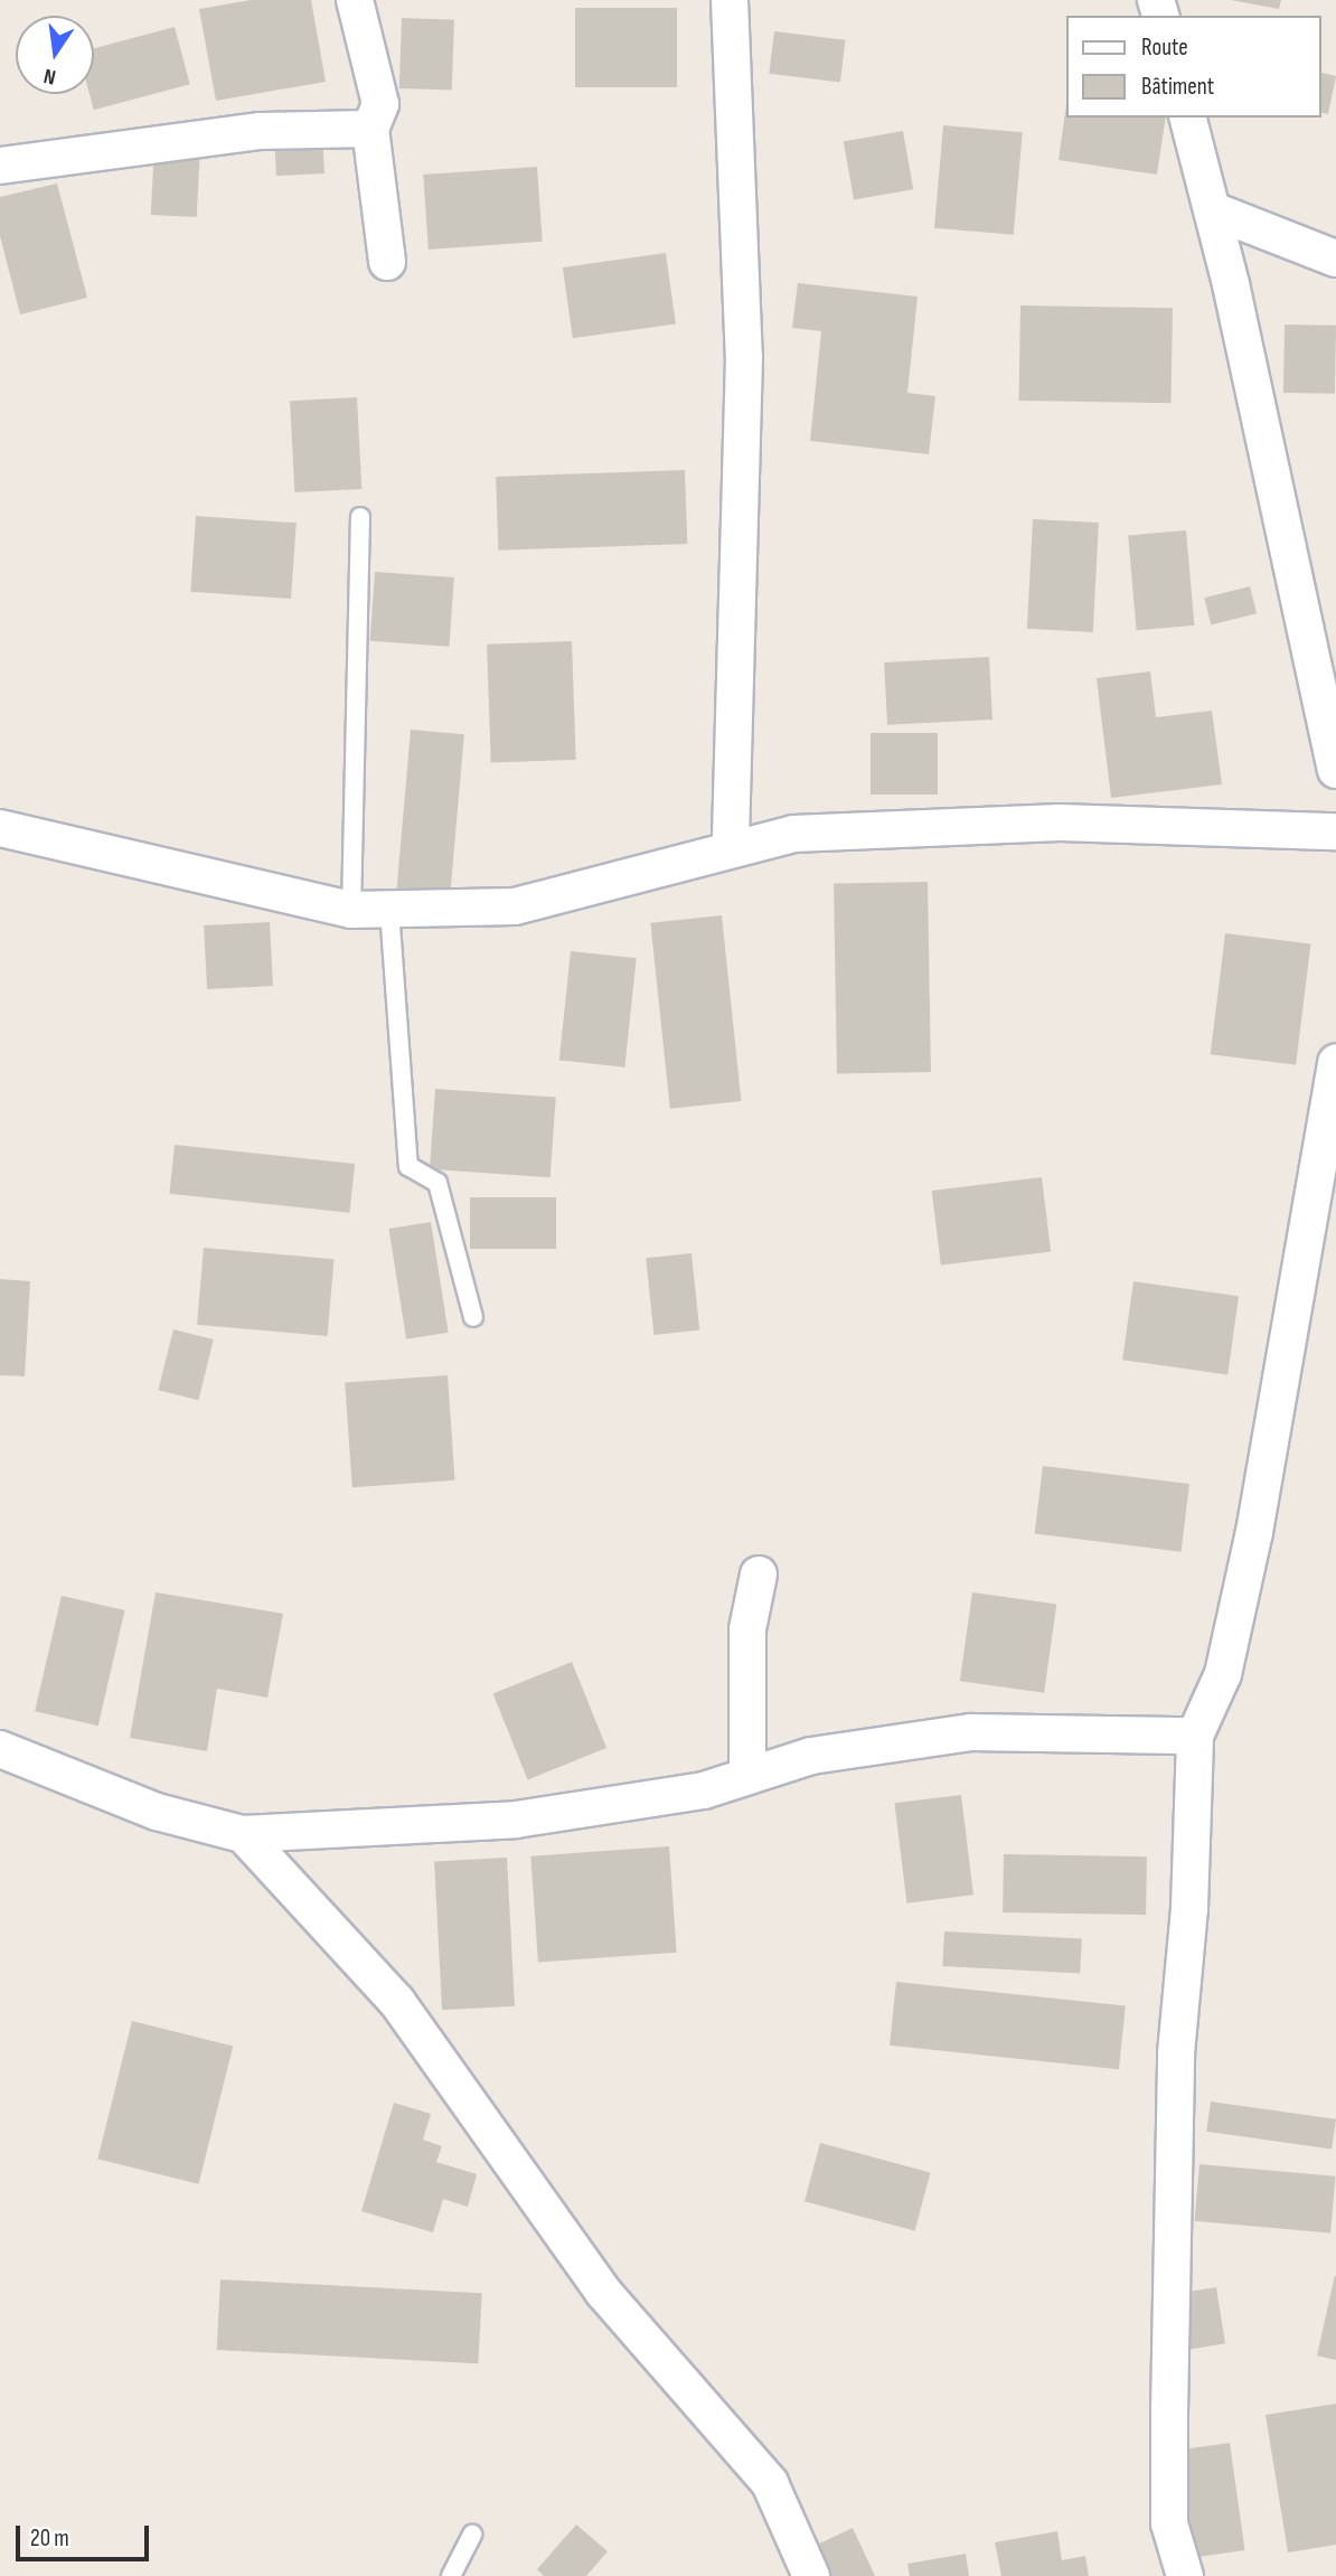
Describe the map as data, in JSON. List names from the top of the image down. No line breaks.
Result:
{"legend":["Route","Bâtiment"],"scale_bar":"20 m","north":"bottom"}
